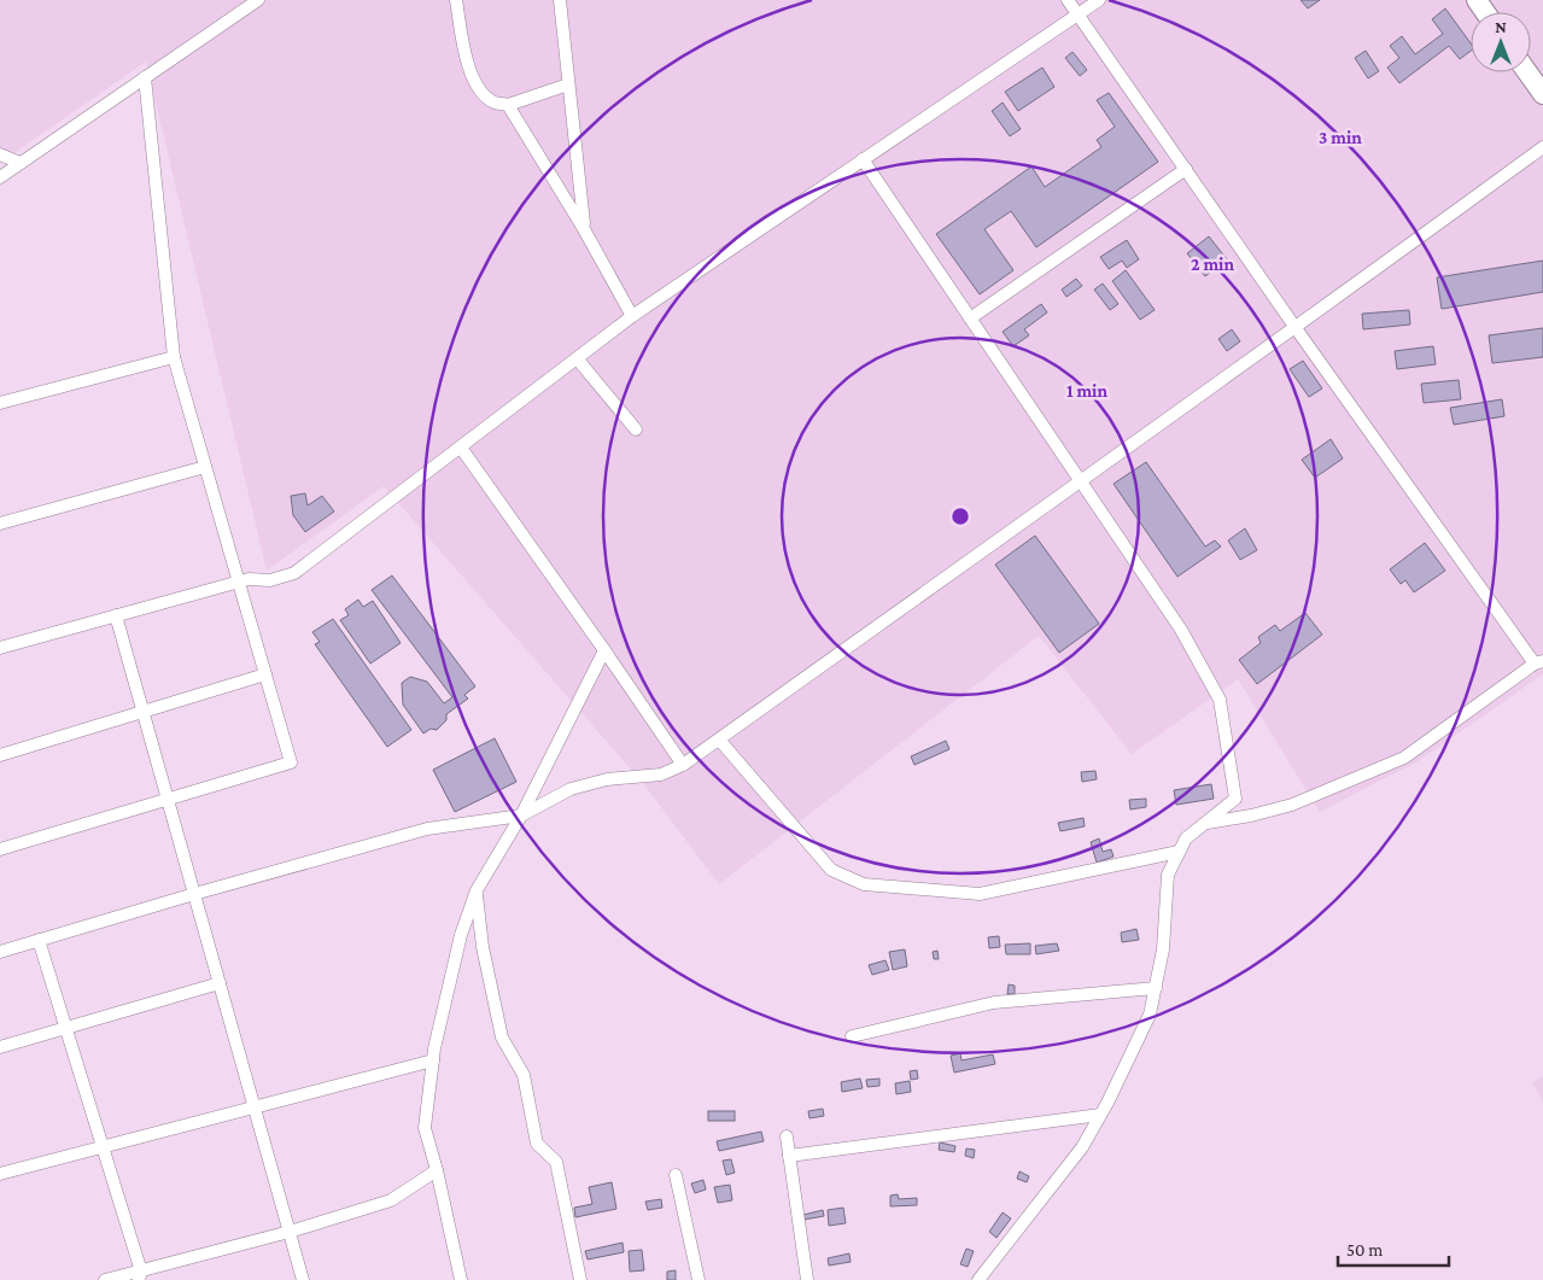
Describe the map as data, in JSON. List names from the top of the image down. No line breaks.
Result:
{"scale_bar":"50 m","north":"top","rings":["3 min","2 min","1 min"]}
